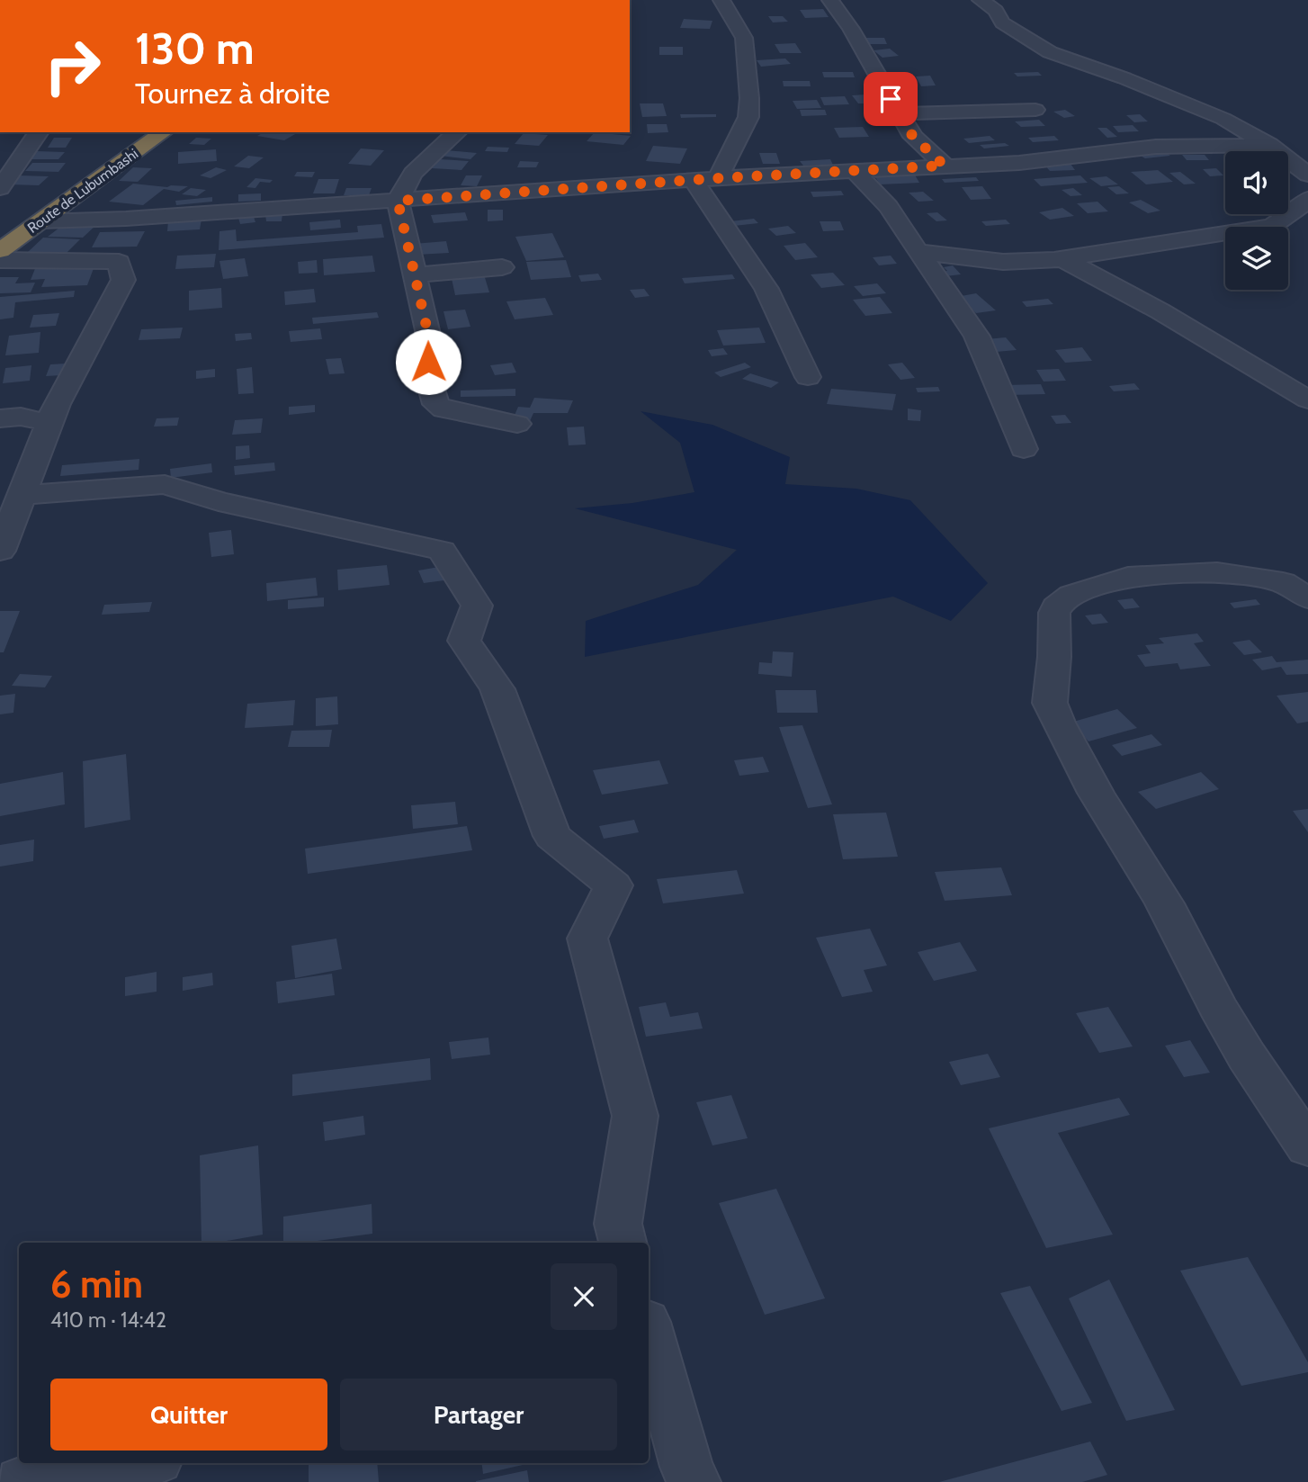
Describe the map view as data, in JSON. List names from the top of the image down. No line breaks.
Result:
{"streets":{"highway":["Route de Lubumbashi"]},"page":{"turn":["130 m","Tournez à droite"],"heading":["6 min","410 m · 14:42"],"buttons":["Quitter","Partager"]}}
